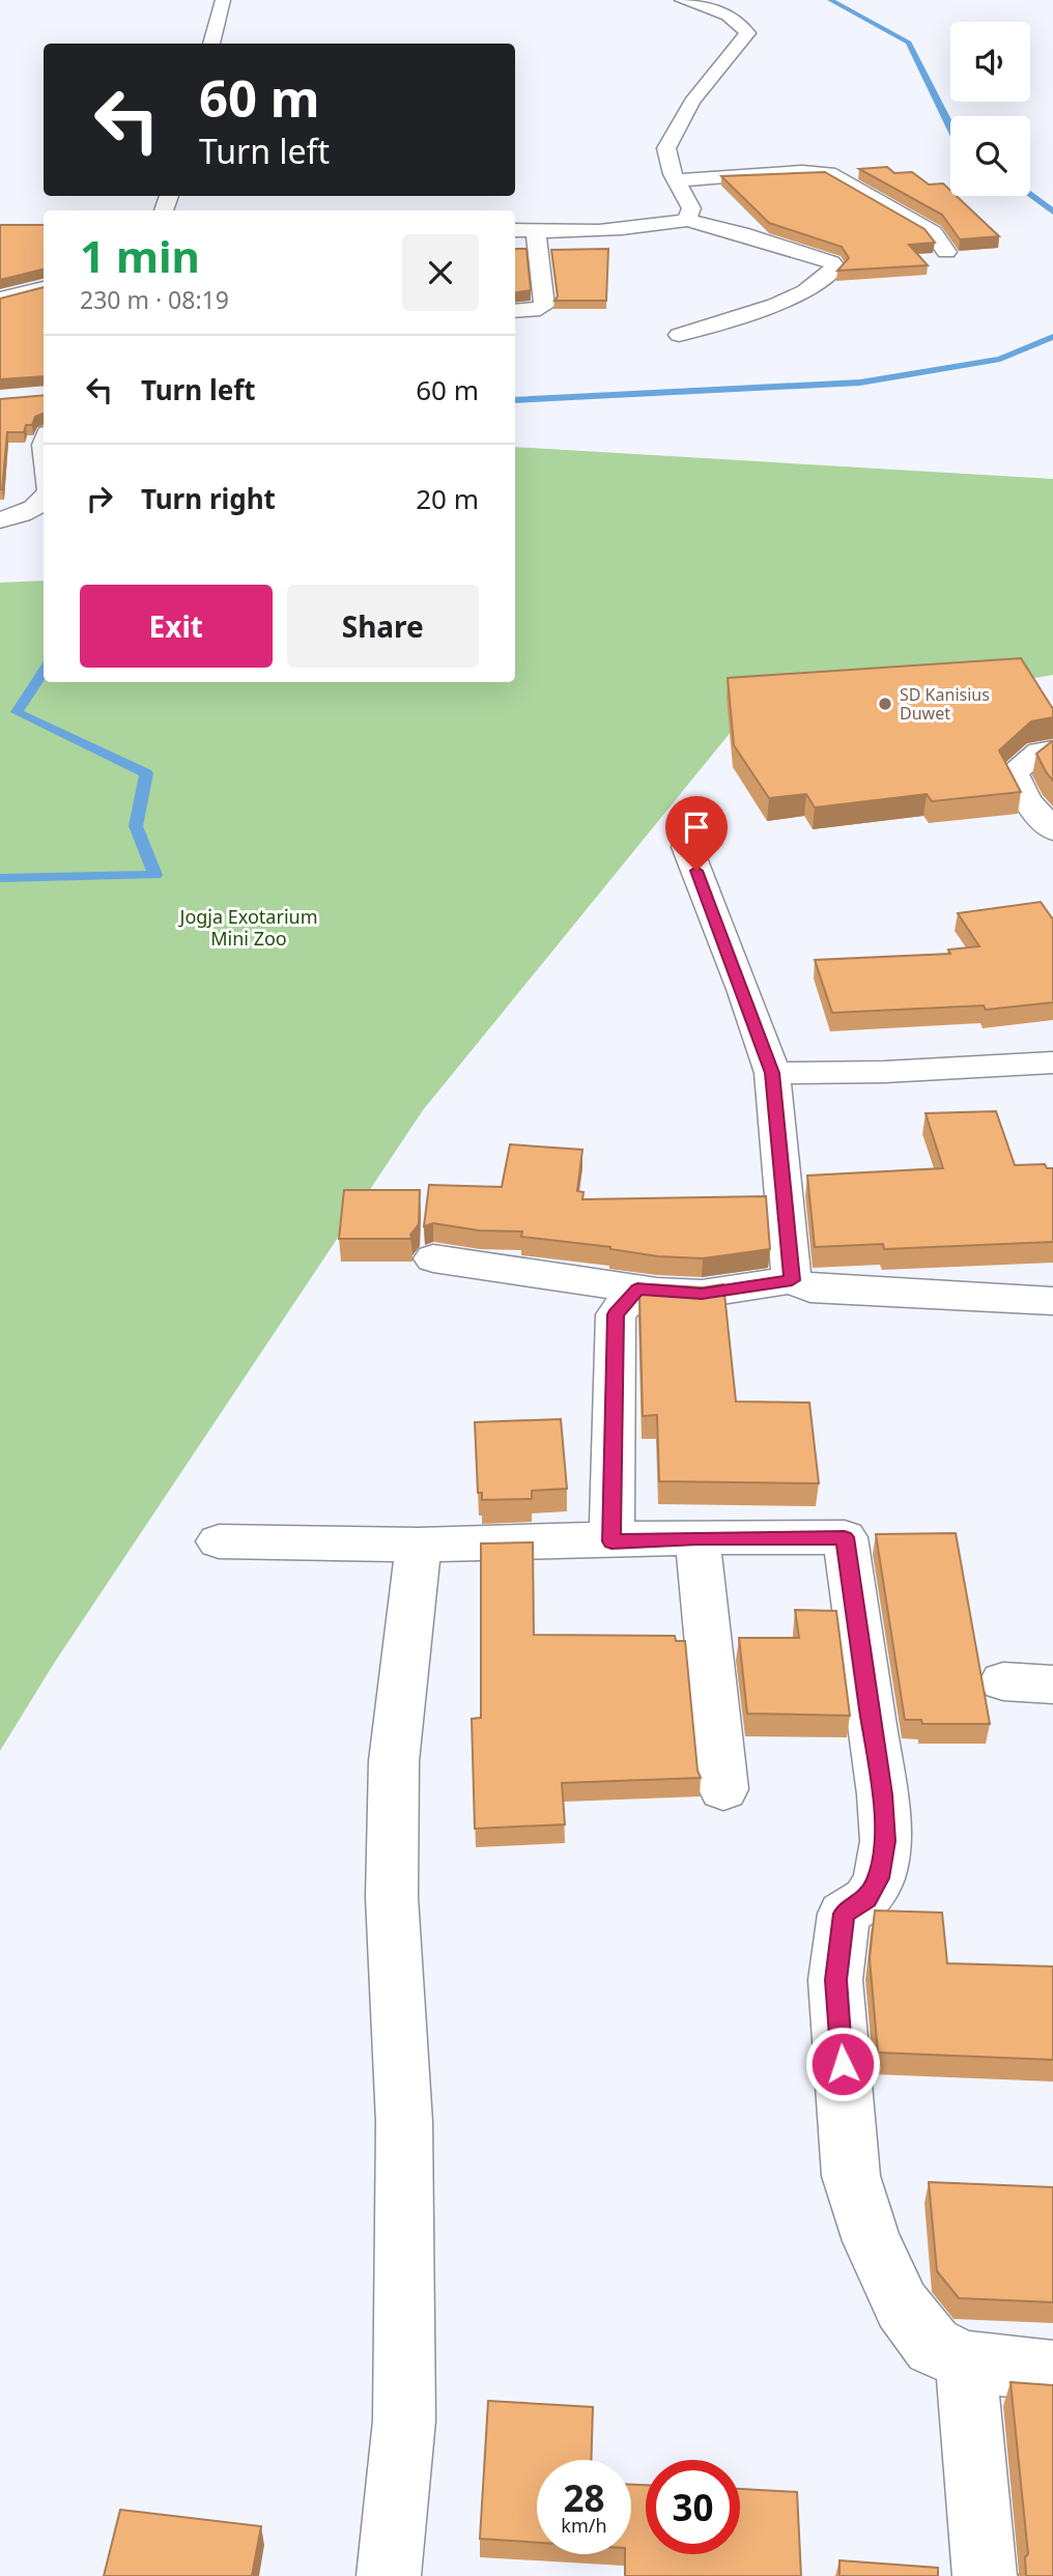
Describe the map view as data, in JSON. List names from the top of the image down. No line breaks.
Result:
{"parks":["Jogja Exotarium Mini Zoo"],"places":["SD Kanisius Duwet"],"page":{"turn":["60 m","Turn left"],"heading":["1 min","230 m · 08:19"],"list":[{"name":"Turn left","value":"60 m"},{"name":"Turn right","value":"20 m"}],"buttons":["Exit","Share"],"speed":"28 km/h","limit":"30"}}
